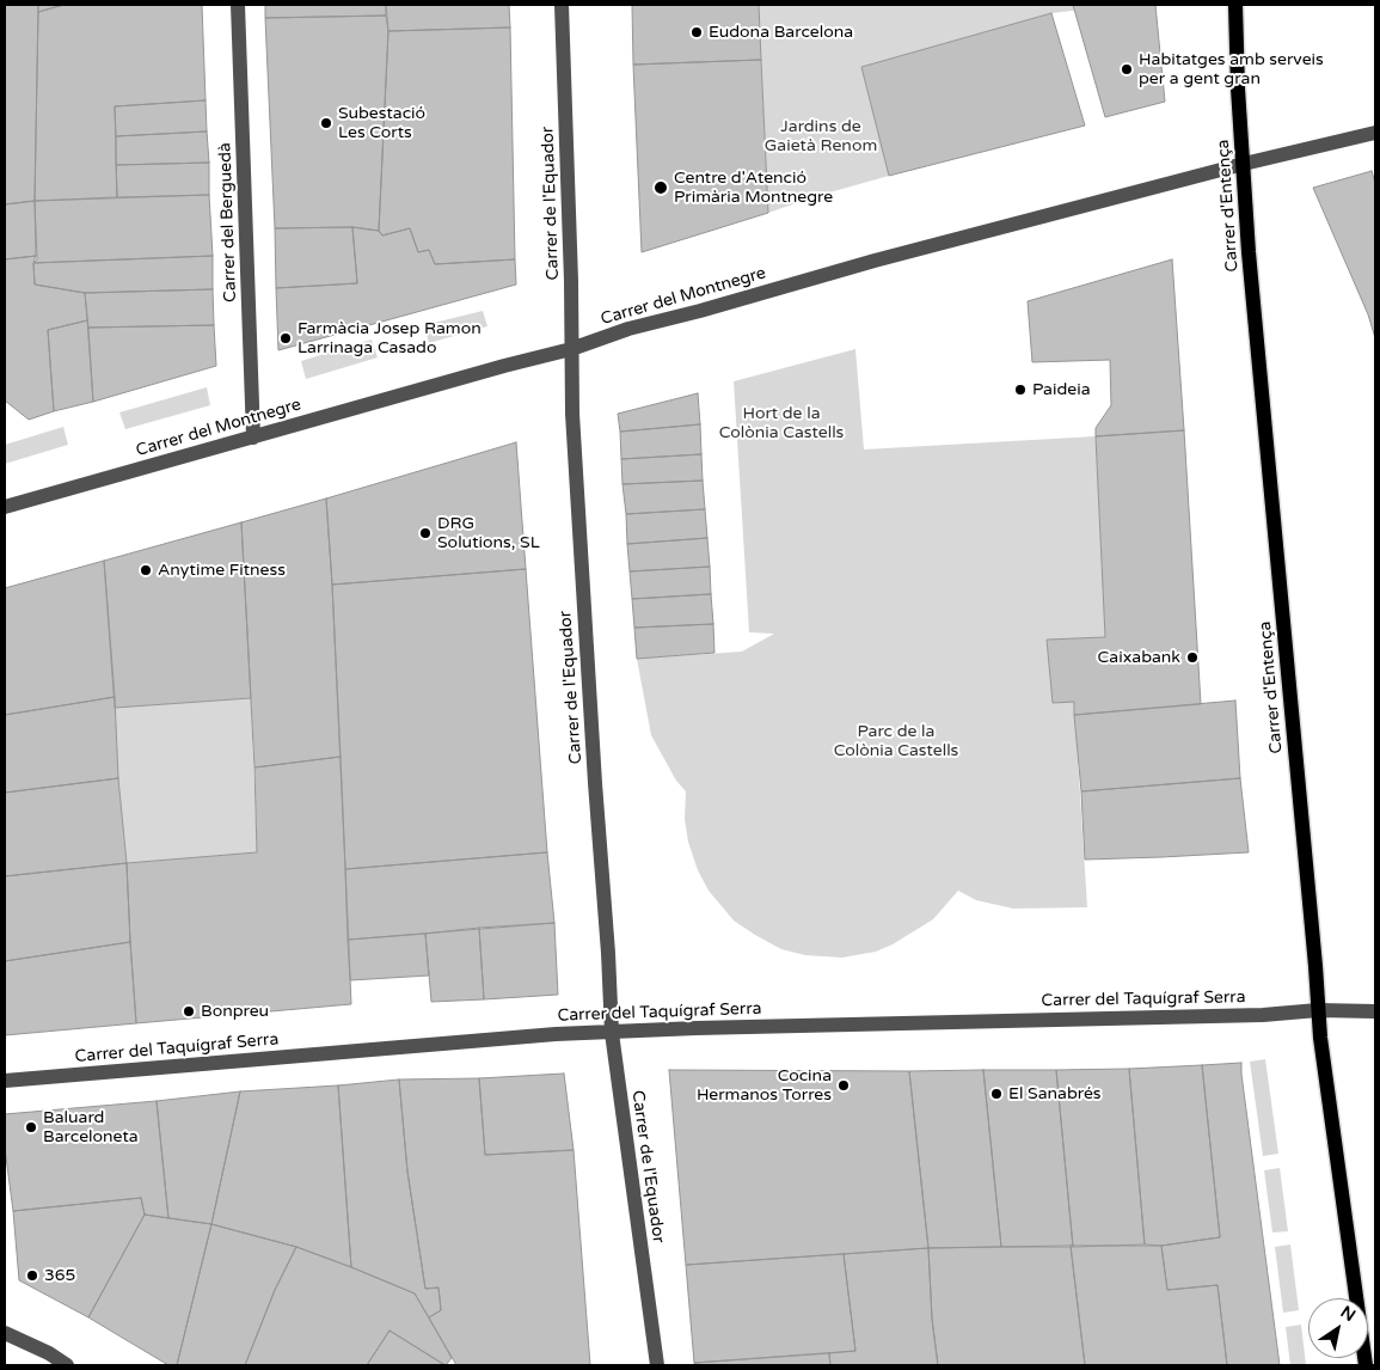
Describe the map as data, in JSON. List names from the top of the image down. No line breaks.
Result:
{"streets":{"main road":["Carrer d'Entença"],"street":["Carrer de l'Equador","Carrer del Berguedà","Carrer del Montnegre","Carrer del Taquígraf Serra"]},"crossings":[["Carrer de l'Equador","Carrer del Montnegre"],["Carrer de l'Equador","Carrer del Taquígraf Serra"],["Carrer d'Entença","Carrer del Montnegre"],["Carrer d'Entença","Carrer del Taquígraf Serra"],["Carrer del Berguedà","Carrer del Montnegre"]],"parks":["Jardins de Gaietà Renom","Hort de la Colònia Castells","Parc de la Colònia Castells"],"places":["Eudona Barcelona","Habitatges amb serveis per a gent gran","Subestació Les Corts","Centre d'Atenció Primària Montnegre","Farmàcia Josep Ramon Larrinaga Casado","Paideia","DRG Solutions, SL","Anytime Fitness","Caixabank","Bonpreu","Cocina Hermanos Torres","El Sanabrés","Baluard Barceloneta","365"],"north":"top right"}
